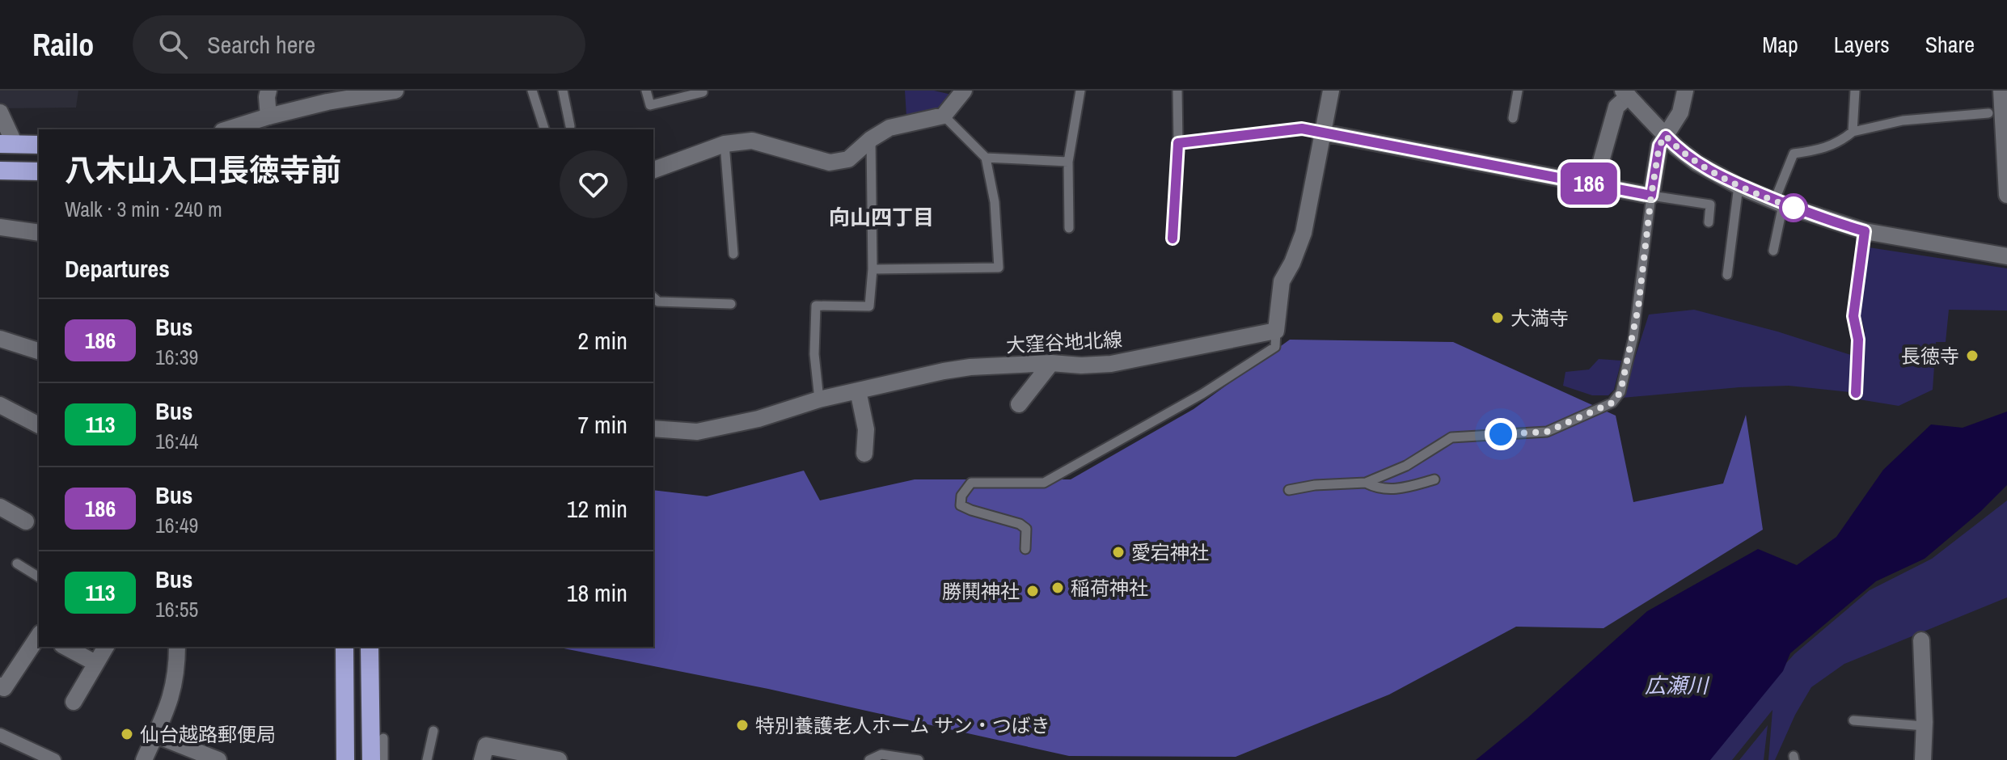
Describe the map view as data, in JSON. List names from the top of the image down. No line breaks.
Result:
{"streets":{"street":["大窪谷地北線"]},"districts":["向山四丁目"],"water":["広瀬川"],"places":["大満寺","長徳寺","愛宕神社","稲荷神社","勝鬨神社","特別養護老人ホーム サン・つばき","仙台越路郵便局"],"lines":["bus line 186"],"page":{"header":"Railo","search":"Search here","nav":["Map","Layers","Share"],"on_map":"186","heading":[["八木山入口長徳寺前","Walk · 3 min · 240 m"],"Departures"],"list":[{"mark":"186","name":"Bus","note":"16:39","value":"2 min"},{"mark":"113","name":"Bus","note":"16:44","value":"7 min"},{"mark":"186","name":"Bus","note":"16:49","value":"12 min"},{"mark":"113","name":"Bus","note":"16:55","value":"18 min"}]}}
